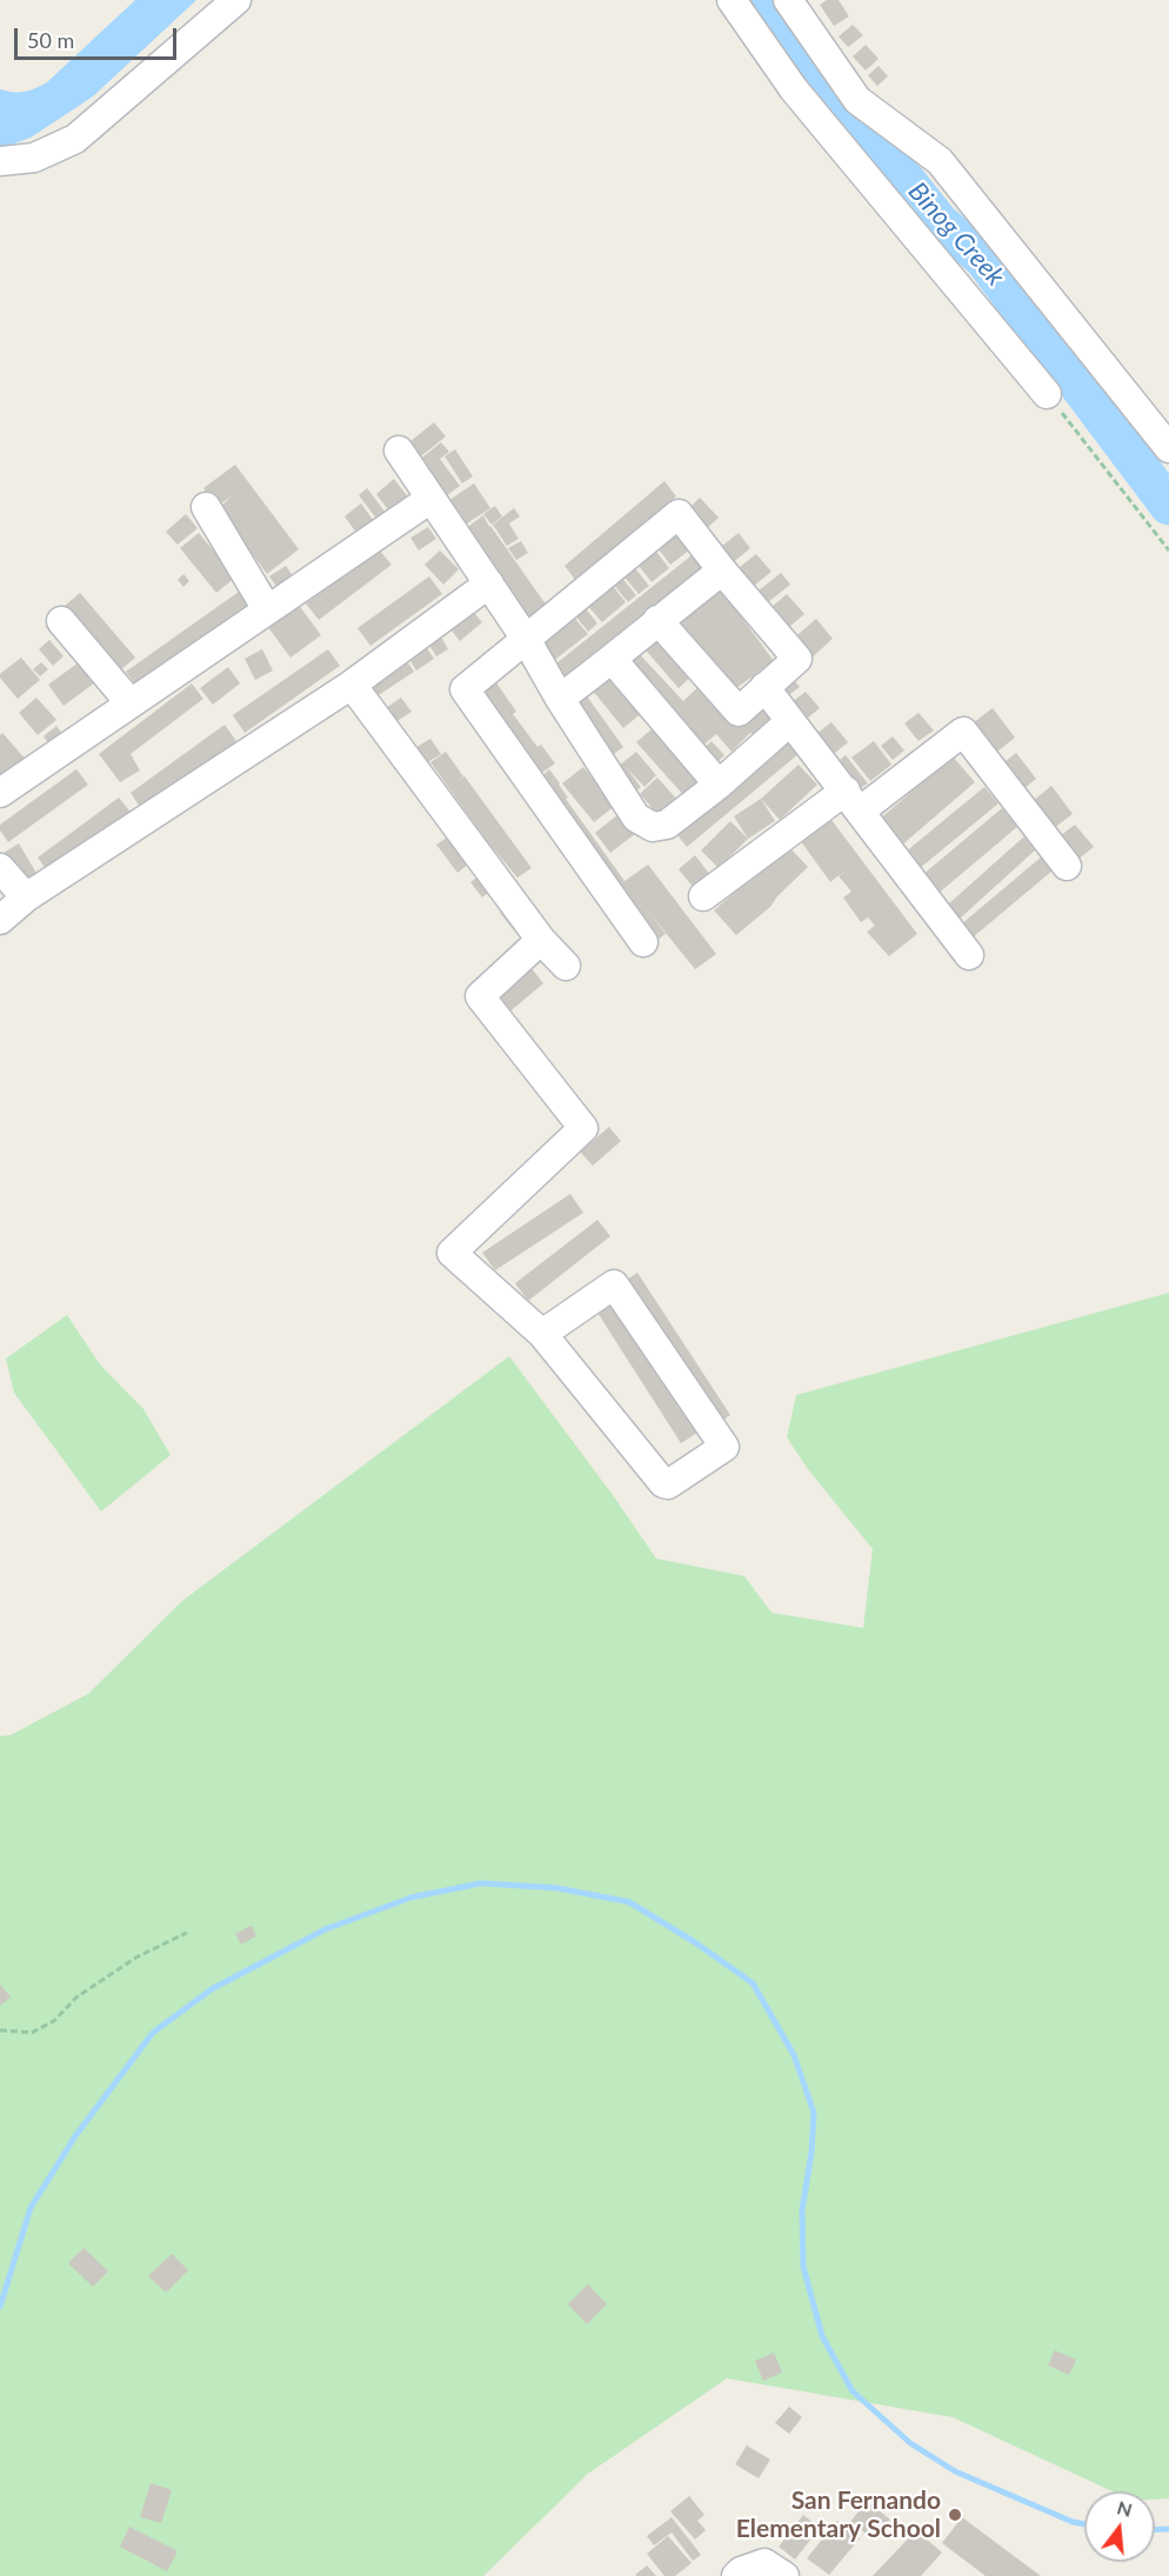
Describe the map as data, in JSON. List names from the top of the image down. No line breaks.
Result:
{"water":["Binog Creek"],"places":["San Fernando Elementary School"],"scale_bar":"50 m","north":"top"}
